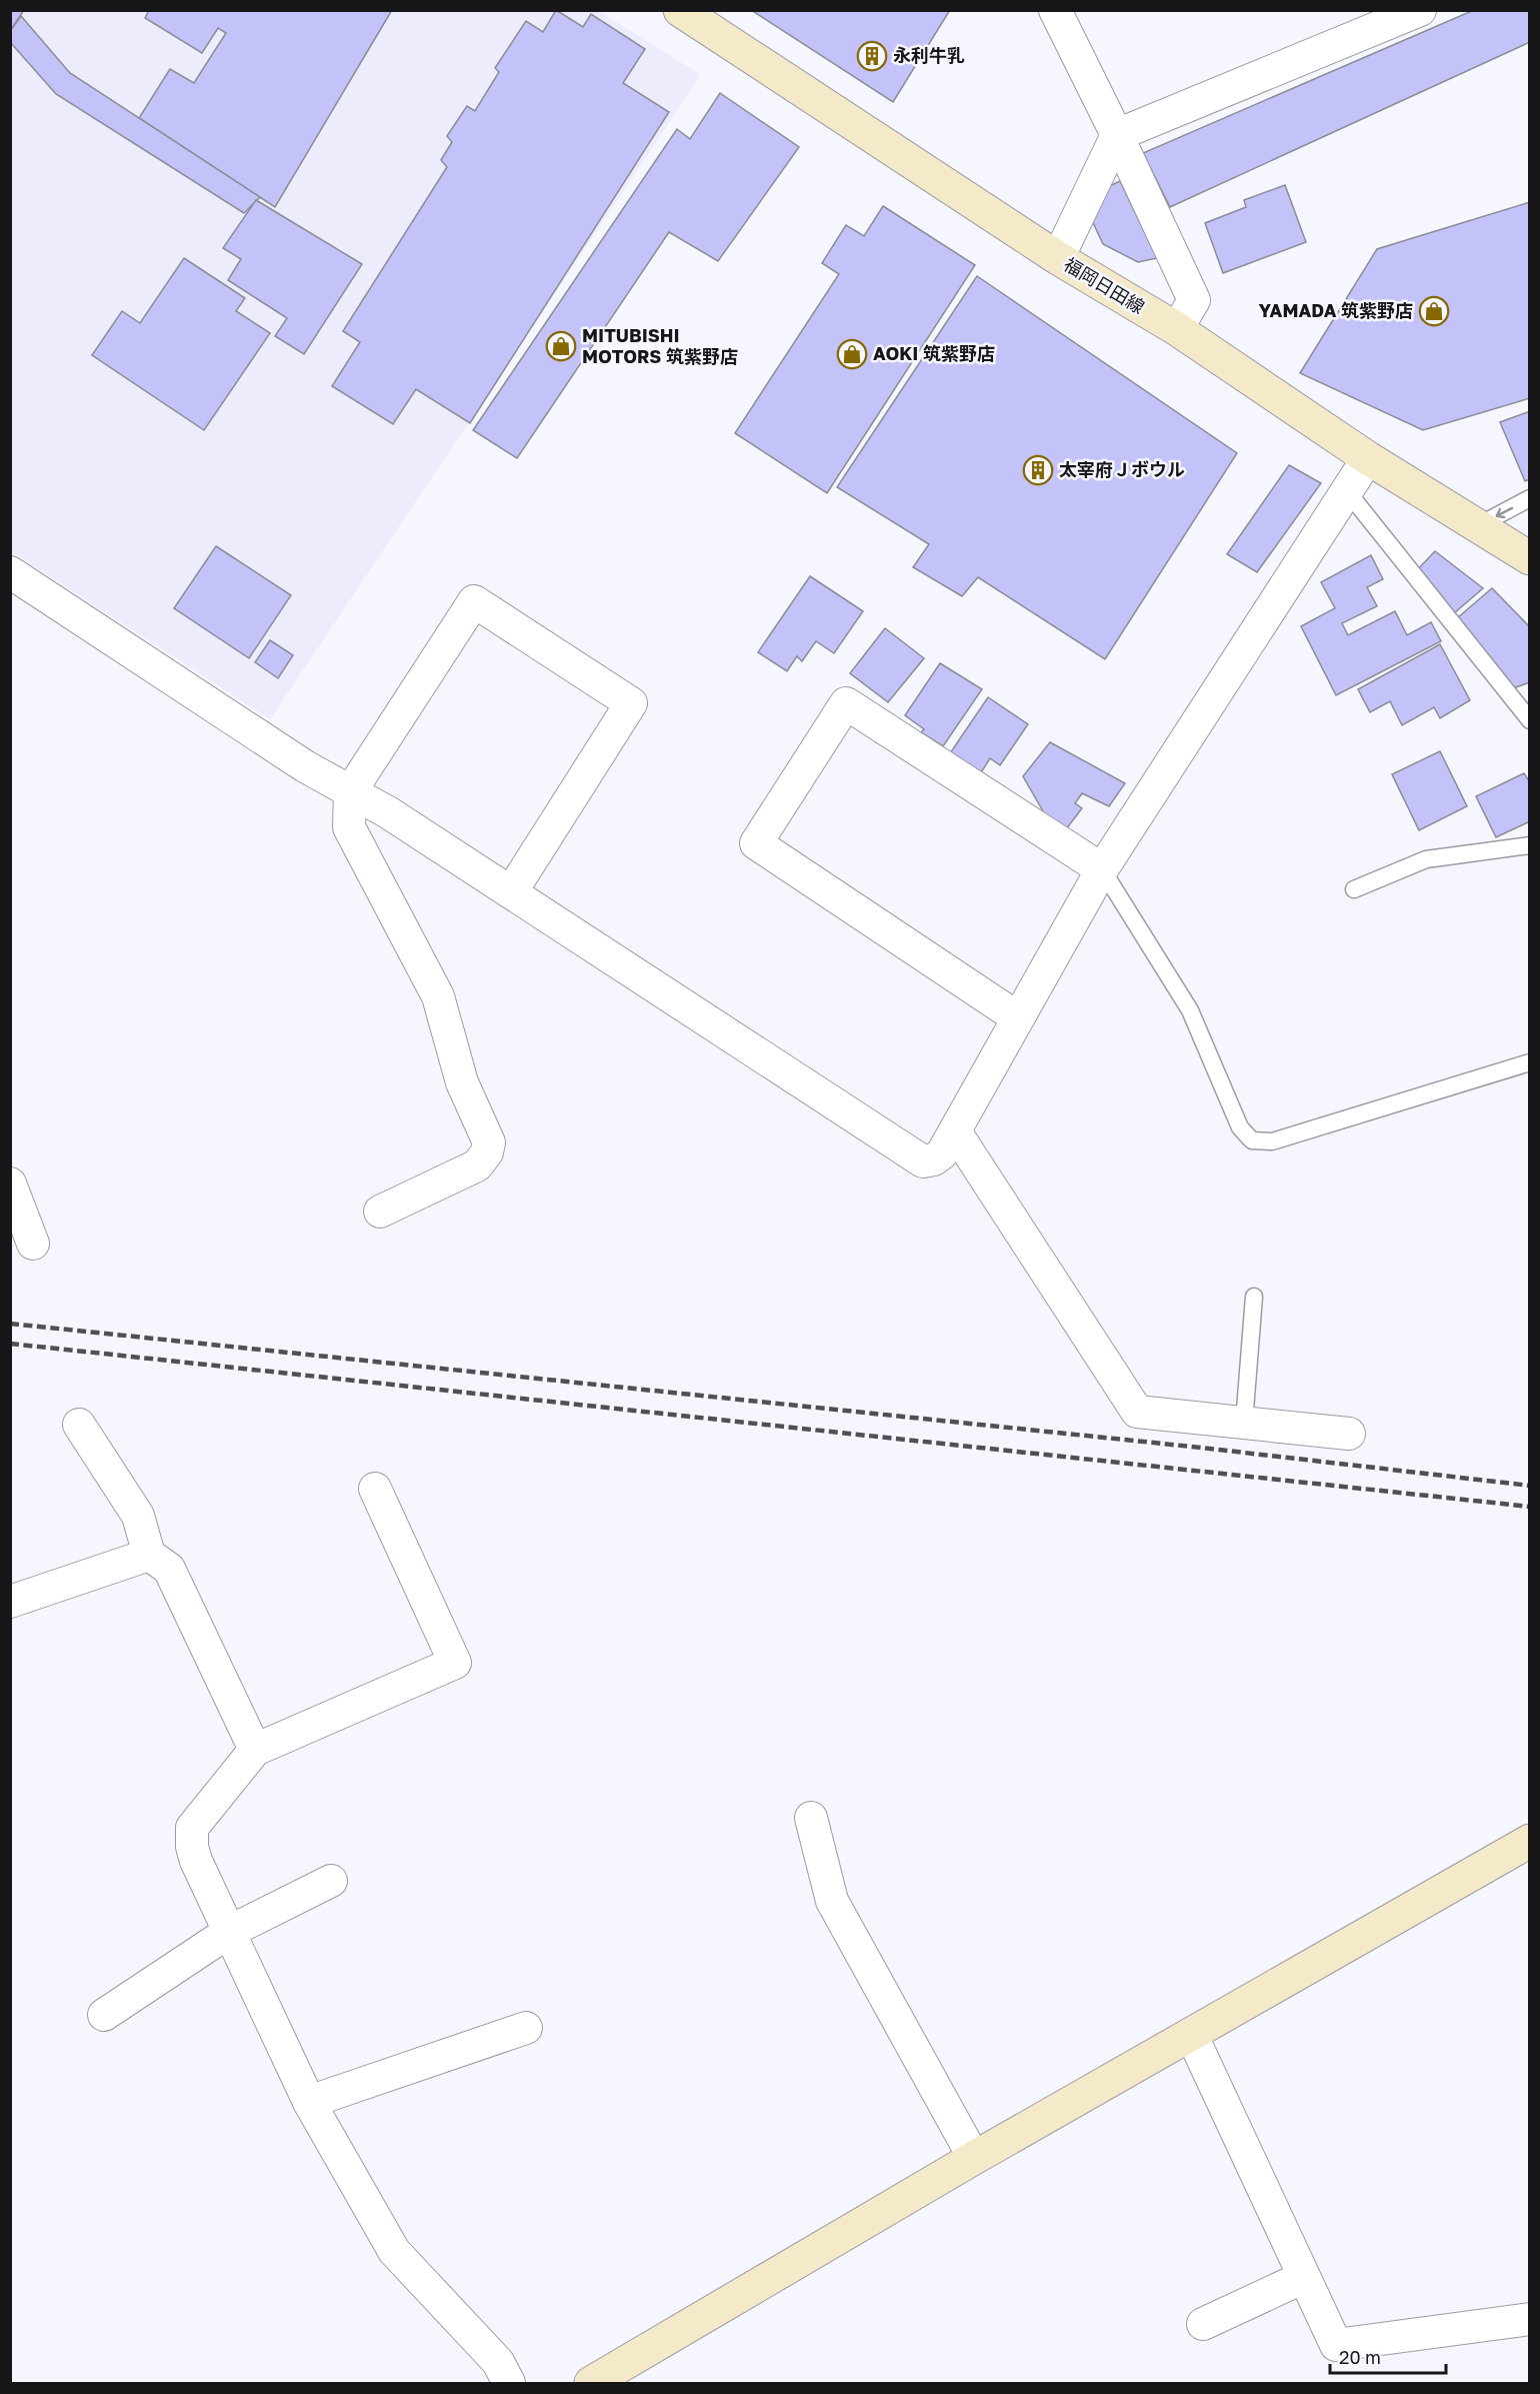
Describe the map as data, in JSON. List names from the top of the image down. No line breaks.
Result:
{"streets":{"street":["福岡日田線"]},"places":{"building":["永利牛乳","太宰府Ｊボウル"],"shop":["YAMADA 筑紫野店","MITUBISHI MOTORS 筑紫野店","AOKI 筑紫野店"]},"scale_bar":"20 m"}
